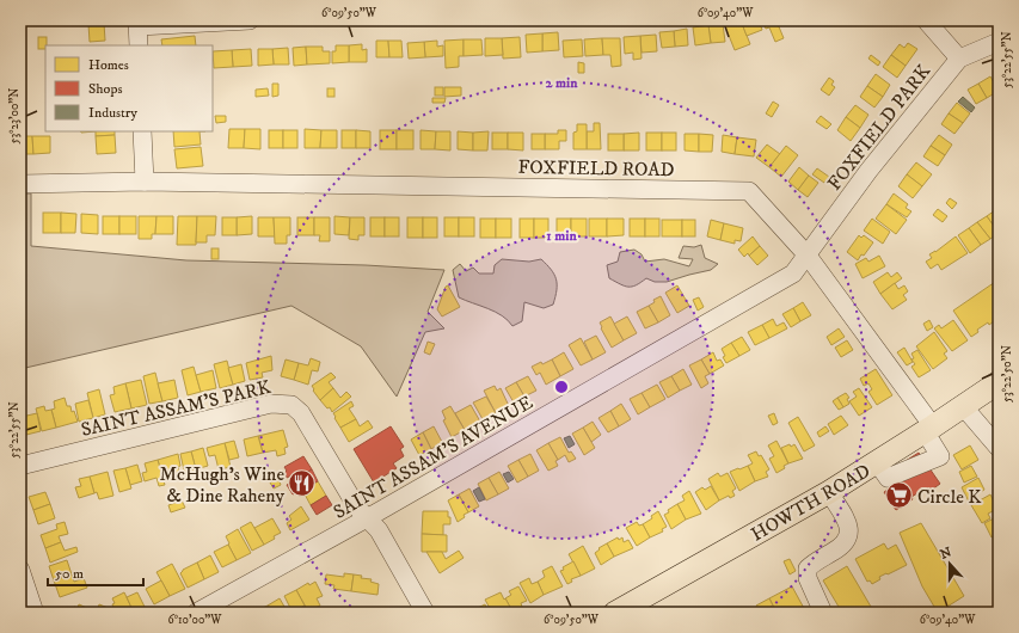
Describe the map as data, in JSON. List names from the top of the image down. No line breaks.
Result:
{"streets":{"main road":["HOWTH ROAD"],"street":["FOXFIELD PARK","FOXFIELD ROAD","SAINT ASSAM'S PARK","SAINT ASSAM'S AVENUE"]},"crossings":[["FOXFIELD PARK","FOXFIELD ROAD"],["FOXFIELD PARK","SAINT ASSAM'S AVENUE"],["FOXFIELD ROAD","SAINT ASSAM'S AVENUE"],["FOXFIELD ROAD","HOWTH ROAD"],["SAINT ASSAM'S PARK","SAINT ASSAM'S AVENUE"]],"places":{"restaurant":["McHugh's Wine & Dine Raheny"],"supermarket":["Circle K"]},"legend":["Homes","Shops","Industry"],"scale_bar":"50 m","north":"top","coordinates":["6°09'50\"W","6°09'40\"W","53°22'55\"N","53°23'00\"N","53°22'50\"N","6°10'00\"W"],"rings":["2 min","1 min"]}
